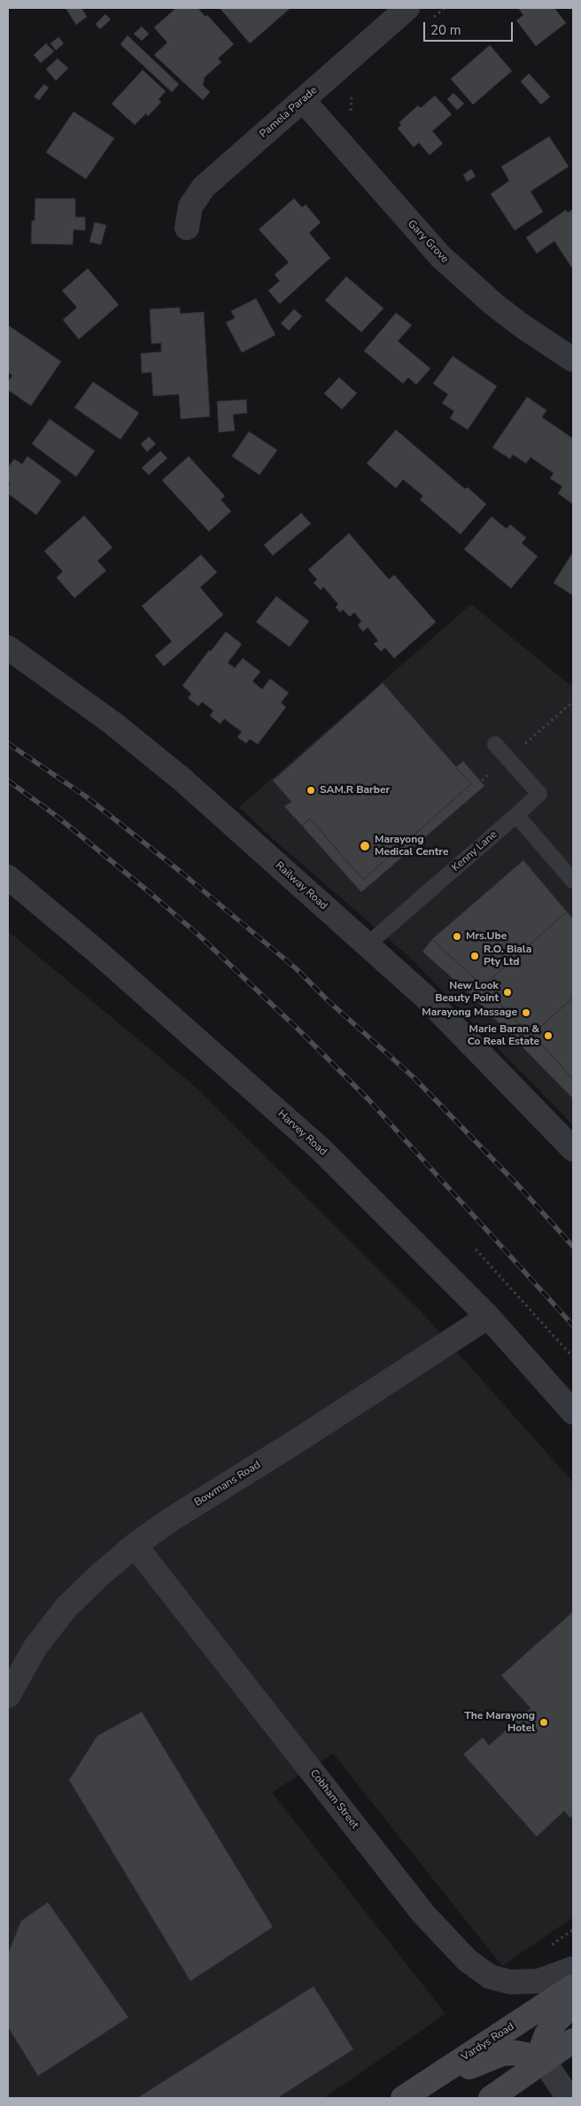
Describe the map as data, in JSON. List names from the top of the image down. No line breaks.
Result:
{"streets":{"main road":["Vardys Road"],"street":["Pamela Parade","Gary Grove","Railway Road","Harvey Road","Bowmans Road","Cobham Street"],"lane":["Kenny Lane"]},"crossings":[["Pamela Parade","Gary Grove"],["Kenny Lane","Railway Road"],["Harvey Road","Bowmans Road"],["Bowmans Road","Cobham Street"]],"places":["SAM.R Barber","Marayong Medical Centre","Mrs.Ube","R.O. Biala Pty Ltd","New Look Beauty Point","Marayong Massage","Marie Baran & Co Real Estate","The Marayong Hotel"],"scale_bar":"20 m"}
